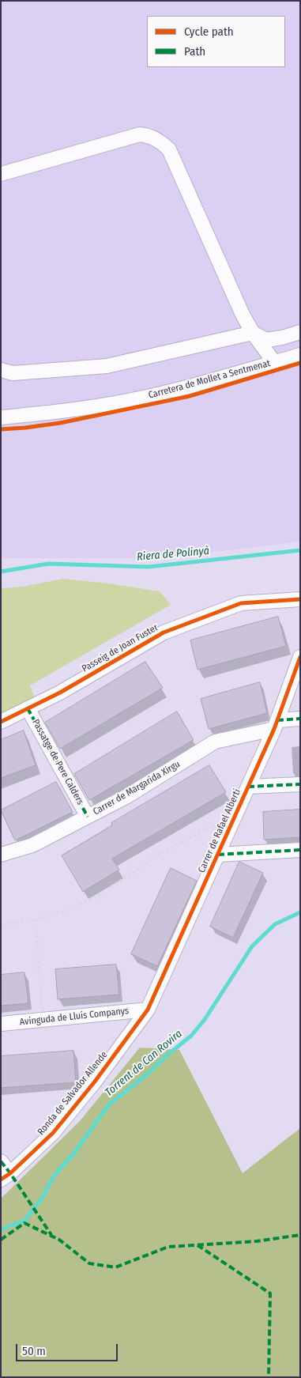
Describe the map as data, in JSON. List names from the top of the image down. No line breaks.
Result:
{"streets":{"street":["Carretera de Mollet a Sentmenat","Passeig de Joan Fuster","Passatge de Pere Calders","Carrer de Margarida Xirgu","Carrer de Rafael Alberti","Avinguda de Lluís Companys","Ronda de Salvador Allende"]},"crossings":[["Passeig de Joan Fuster","Passatge de Pere Calders"],["Passatge de Pere Calders","Carrer de Margarida Xirgu"],["Carrer de Margarida Xirgu","Carrer de Rafael Alberti"],["Carrer de Rafael Alberti","Avinguda de Lluís Companys"],["Carrer de Rafael Alberti","Ronda de Salvador Allende"],["Avinguda de Lluís Companys","Ronda de Salvador Allende"]],"water":["Riera de Polinyà","Torrent de Can Rovira"],"legend":["Cycle path","Path"],"scale_bar":"50 m"}
